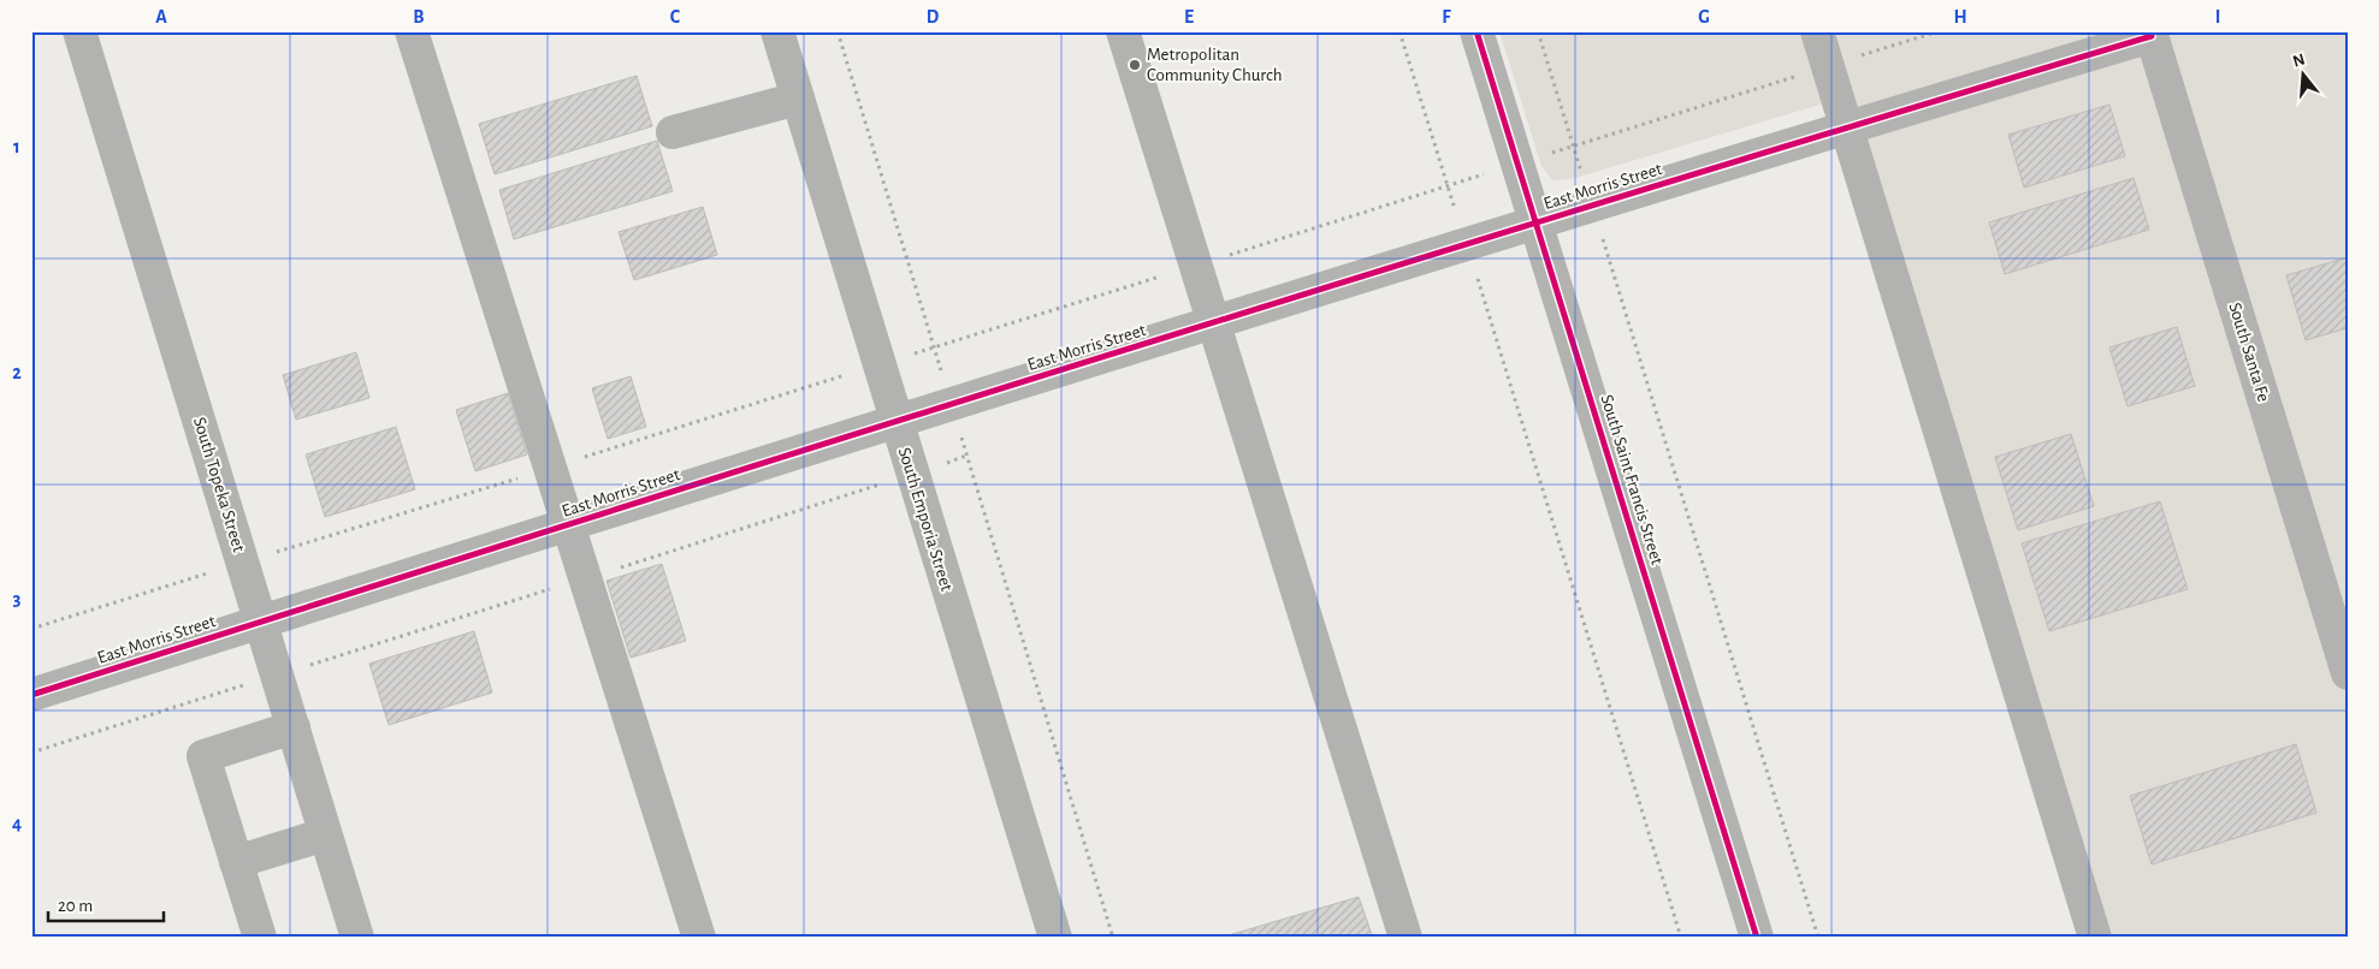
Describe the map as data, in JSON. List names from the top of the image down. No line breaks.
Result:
{"streets":{"street":["East Morris Street","South Santa Fe","South Saint Francis Street","South Topeka Street","South Emporia Street"]},"crossings":[["East Morris Street","South Santa Fe"],["East Morris Street","South Saint Francis Street"],["East Morris Street","South Topeka Street"],["East Morris Street","South Emporia Street"]],"places":["Metropolitan Community Church"],"scale_bar":"20 m","north":"top","grid":{"columns":["A","B","C","D","E","F","G","H","I"],"rows":["1","2","3","4"]}}
